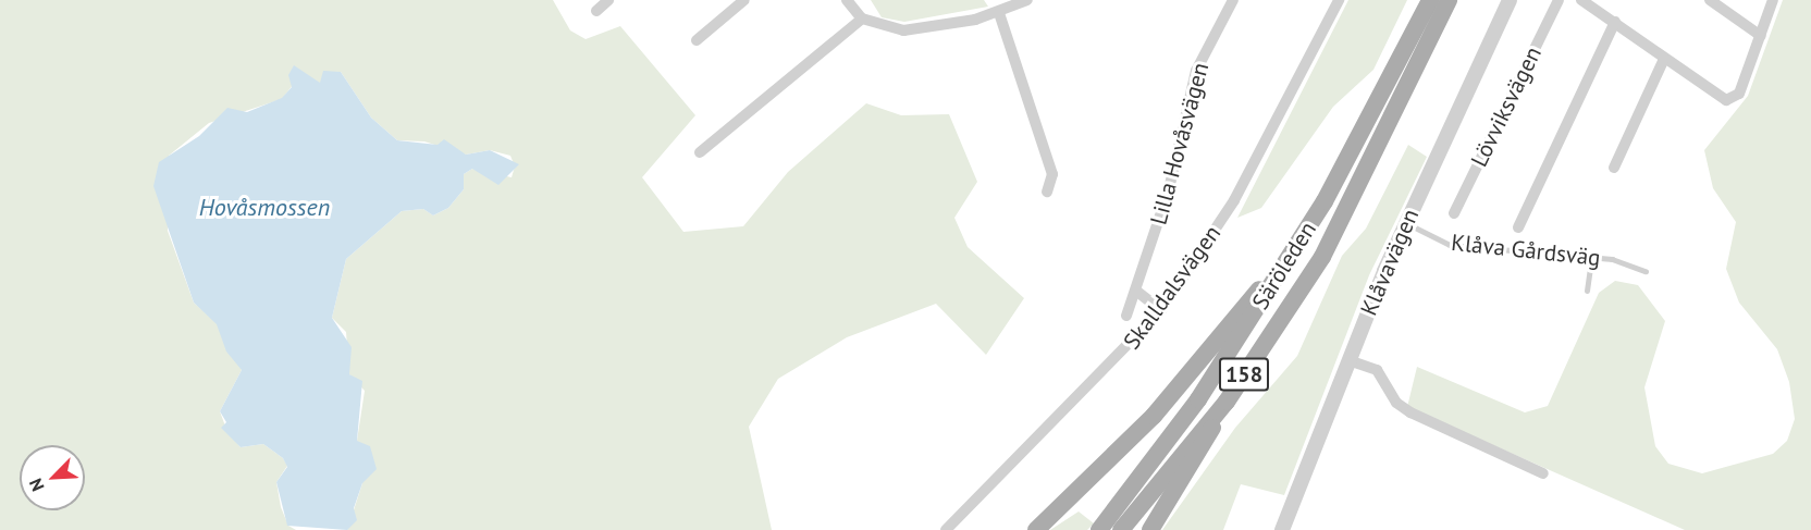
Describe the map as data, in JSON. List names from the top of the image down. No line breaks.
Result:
{"streets":{"main road":["Säröleden","158"],"street":["Lövviksvägen","Lilla Hovåsvägen","Klåvavägen","Skalldalsvägen"],"lane":["Klåva Gårdsväg"]},"crossings":[["Klåva Gårdsväg","Klåvavägen"],["Säröleden","158"]],"water":["Hovåsmossen"],"north":"bottom left"}
